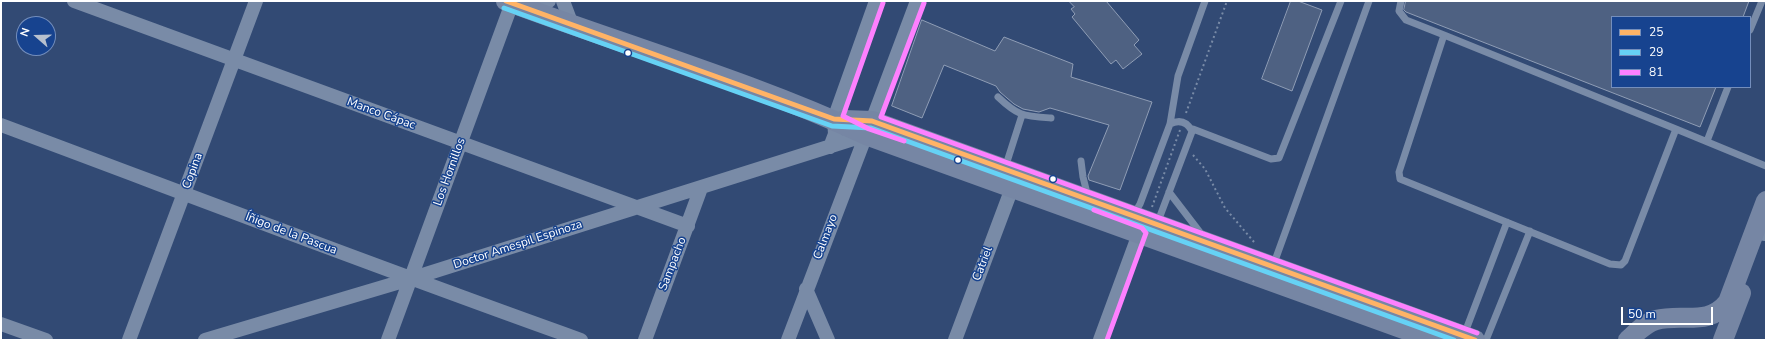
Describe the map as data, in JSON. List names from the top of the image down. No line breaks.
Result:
{"streets":{"street":["Manco Cápac","Copina","Los Hornillos","Íñigo de la Pascua","Calmayo","Doctor Amespil Espinoza","Sampacho","Catriel"]},"crossings":[["Manco Cápac","Copina"],["Manco Cápac","Los Hornillos"],["Manco Cápac","Doctor Amespil Espinoza"],["Manco Cápac","Sampacho"],["Copina","Íñigo de la Pascua"],["Los Hornillos","Íñigo de la Pascua"],["Los Hornillos","Doctor Amespil Espinoza"],["Íñigo de la Pascua","Doctor Amespil Espinoza"],["Calmayo","Doctor Amespil Espinoza"],["Doctor Amespil Espinoza","Sampacho"]],"lines":["transit line 25","transit line 81","transit line 29"],"legend":["25","29","81"],"scale_bar":"50 m","north":"left"}
